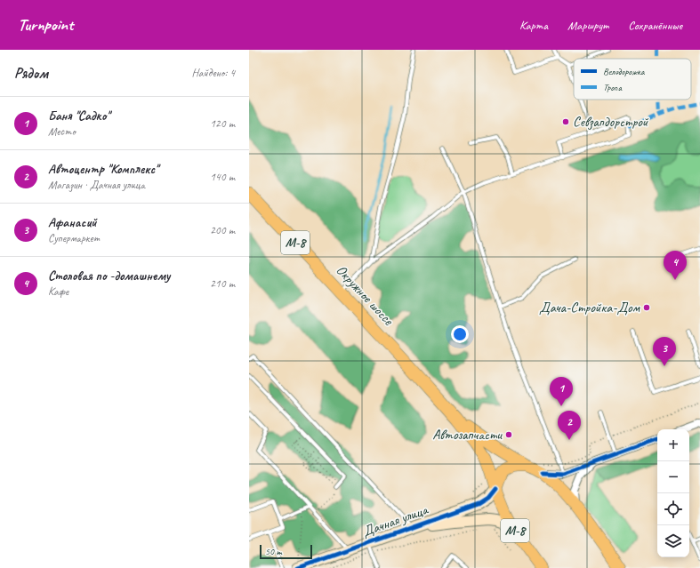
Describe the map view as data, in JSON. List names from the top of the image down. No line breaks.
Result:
{"streets":{"main road":["М-8","Окружное шоссе"],"street":["Дачная улица"]},"crossings":[["Окружное шоссе","Дачная улица"]],"places":["Севзапдорстрой","Дача-Стройка-Дом","Автозапчасти"],"legend":["Велодорожка","Тропа"],"scale_bar":"50 m","page":{"header":"Turnpoint","nav":["Карта","Маршрут","Сохранённые"],"heading":["Рядом","Найдено: 4"],"list":[{"mark":"1","name":"Баня \"Садко\"","note":"Место","value":"120 m"},{"mark":"2","name":"Автоцентр \"Комплекс\"","note":"Магазин · Дачная улица","value":"140 m"},{"mark":"3","name":"Афанасий","note":"Супермаркет","value":"200 m"},{"mark":"4","name":"Столовая по -домашнему","note":"Кафе","value":"210 m"}],"pins":["4","3","1","2"],"map_buttons":["+","−"],"scale":"50 m"}}
